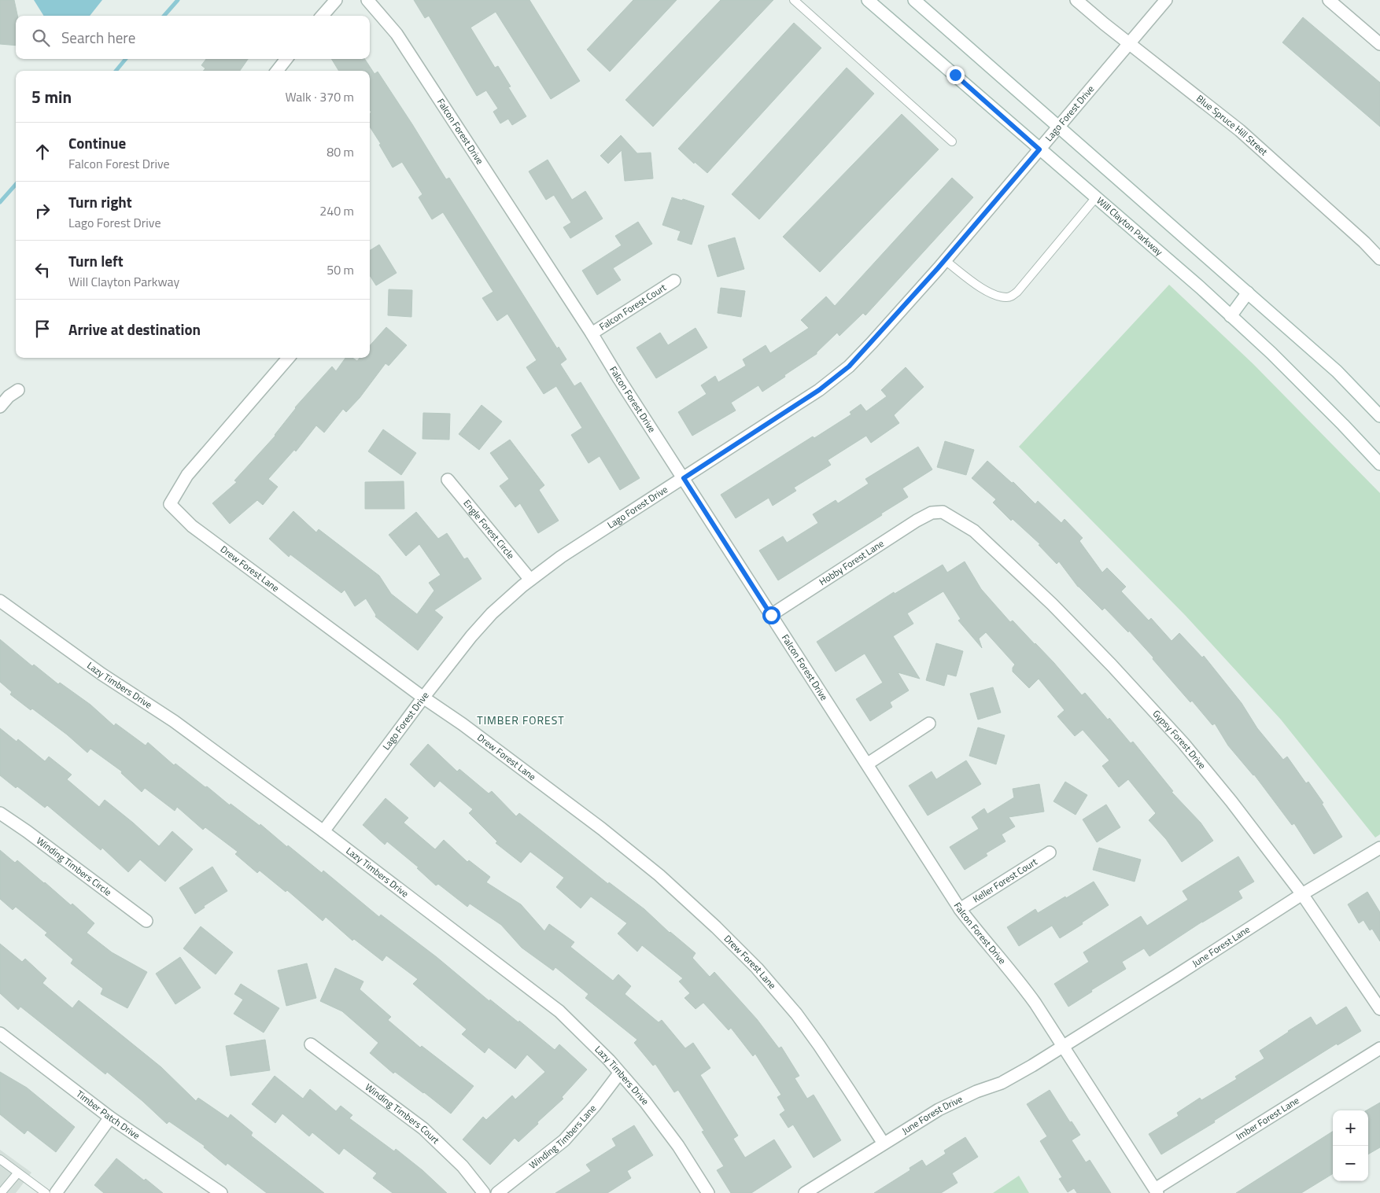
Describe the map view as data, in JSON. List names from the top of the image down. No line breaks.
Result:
{"streets":{"street":["Lago Forest Drive","Blue Spruce Hill Street","Falcon Forest Drive","Will Clayton Parkway","Falcon Forest Court","Engle Forest Circle","Hobby Forest Lane","Drew Forest Lane","Lazy Timbers Drive","Gypsy Forest Drive","Winding Timbers Circle","Keller Forest Court","June Forest Lane","Winding Timbers Court","Timber Patch Drive","June Forest Drive","Imber Forest Lane","Winding Timbers Lane"]},"crossings":[["Lago Forest Drive","Blue Spruce Hill Street"],["Lago Forest Drive","Falcon Forest Drive"],["Lago Forest Drive","Will Clayton Parkway"],["Lago Forest Drive","Engle Forest Circle"],["Lago Forest Drive","Drew Forest Lane"],["Lago Forest Drive","Lazy Timbers Drive"],["Falcon Forest Drive","Falcon Forest Court"],["Falcon Forest Drive","Hobby Forest Lane"],["Falcon Forest Drive","Keller Forest Court"],["Falcon Forest Drive","June Forest Lane"],["Falcon Forest Drive","June Forest Drive"],["Falcon Forest Drive","Imber Forest Lane"],["Hobby Forest Lane","Gypsy Forest Drive"],["Drew Forest Lane","June Forest Drive"],["Lazy Timbers Drive","Winding Timbers Lane"],["Gypsy Forest Drive","June Forest Lane"],["June Forest Lane","June Forest Drive"]],"districts":["TIMBER FOREST"],"page":{"search":"Search here","heading":["5 min","Walk · 370 m"],"list":[["Continue","Falcon Forest Drive","80 m"],["Turn right","Lago Forest Drive","240 m"],["Turn left","Will Clayton Parkway","50 m"],"Arrive at destination"],"map_buttons":["+","−"]}}
